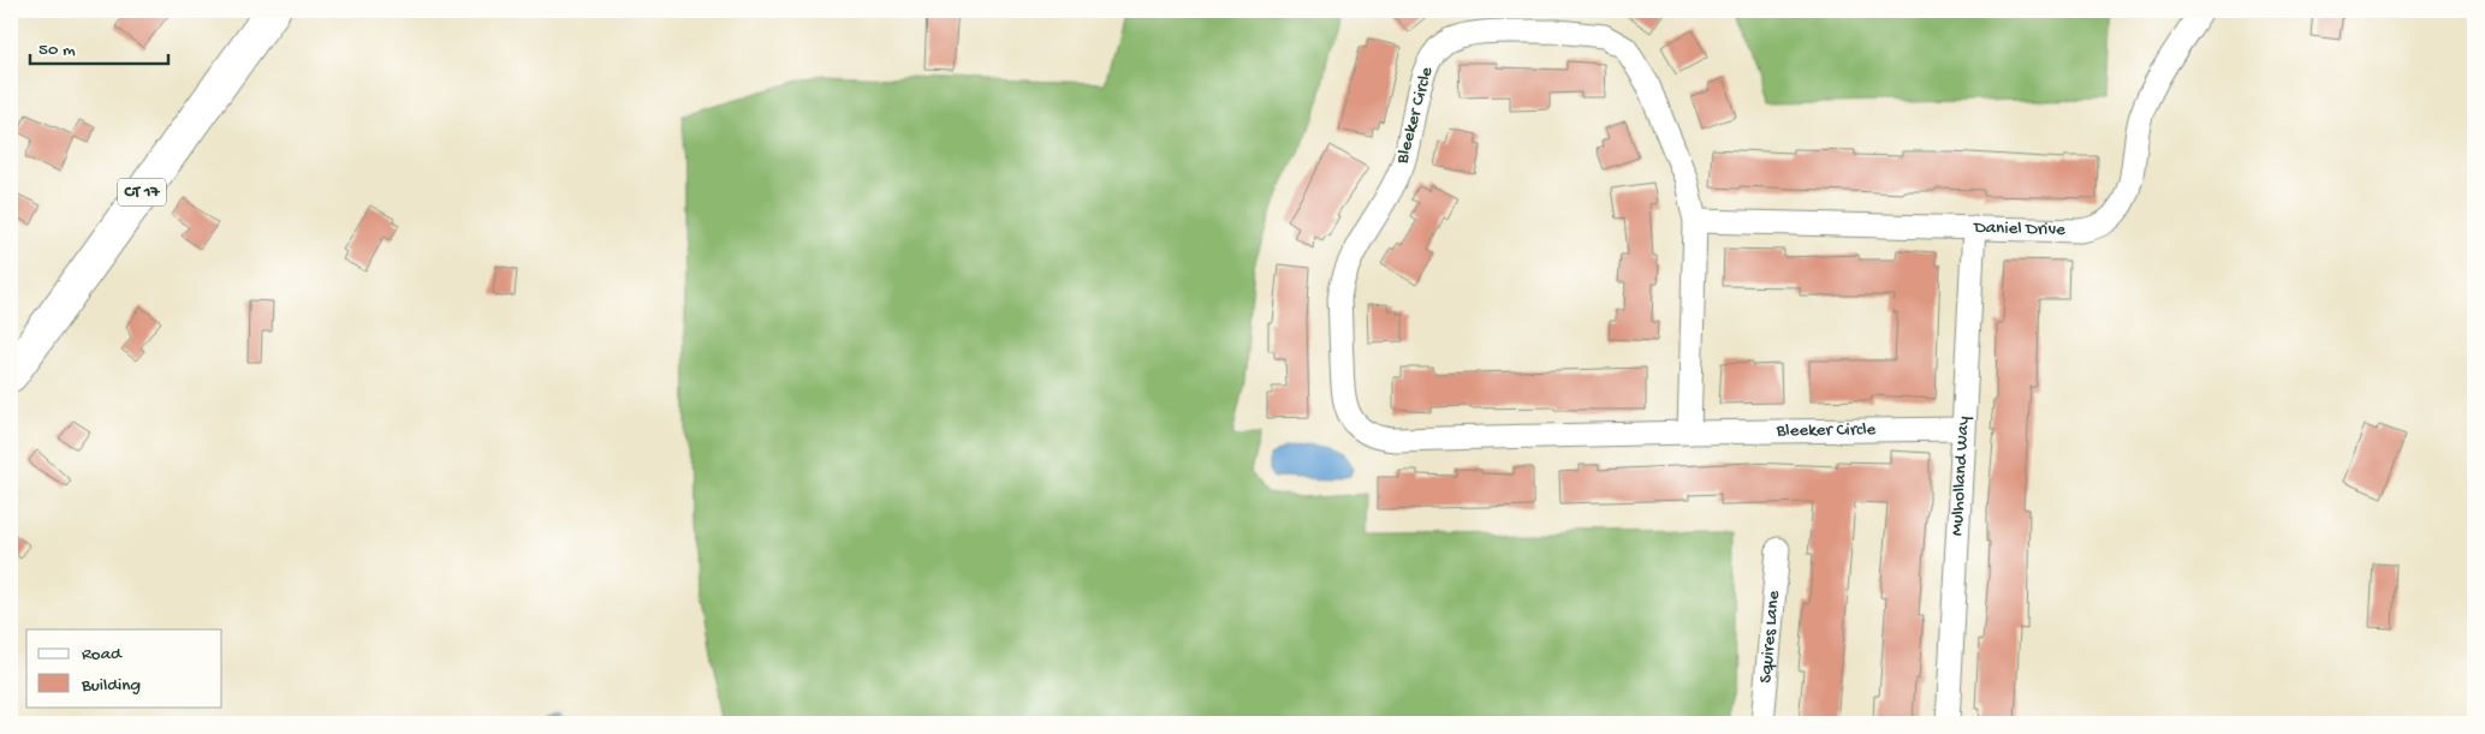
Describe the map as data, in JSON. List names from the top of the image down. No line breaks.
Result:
{"streets":{"main road":["CT 17"],"street":["Bleeker Circle","Daniel Drive","Mulholland Way","Squires Lane"]},"crossings":[["Bleeker Circle","Daniel Drive"],["Bleeker Circle","Mulholland Way"],["Daniel Drive","Mulholland Way"]],"legend":["Road","Building"],"scale_bar":"50 m"}
